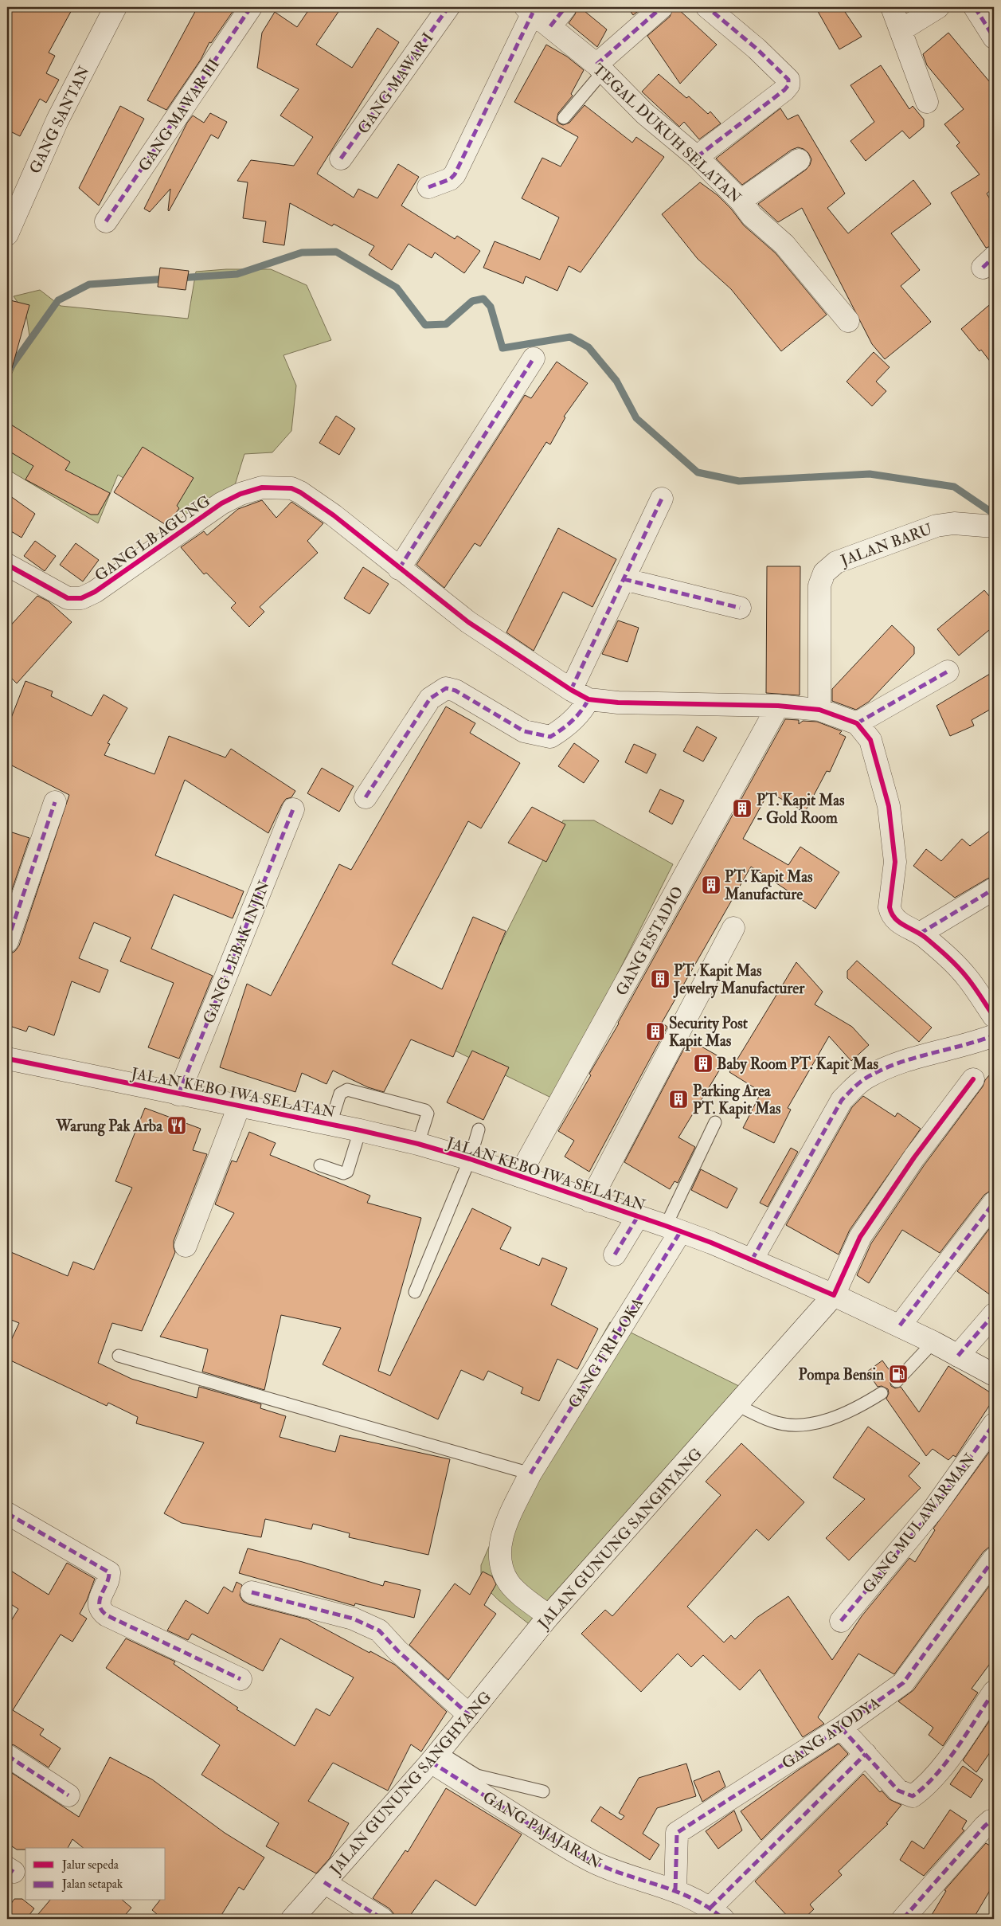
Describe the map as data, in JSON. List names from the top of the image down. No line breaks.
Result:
{"streets":{"street":["GANG MAWAR I","GANG MAWAR III","GANG SANTAN","TEGAL DUKUH SELATAN","GANG LB AGUNG","JALAN BARU","GANG ESTADIO","GANG LEBAK INJIN","JALAN KEBO IWA SELATAN","GANG TRI LOKA","GANG MULAWARMAN","JALAN GUNUNG SANGHYANG","GANG AYODYA","GANG PAJAJARAN"]},"crossings":[["GANG ESTADIO","JALAN KEBO IWA SELATAN"],["GANG LEBAK INJIN","JALAN KEBO IWA SELATAN"],["JALAN KEBO IWA SELATAN","GANG TRI LOKA"],["JALAN KEBO IWA SELATAN","JALAN GUNUNG SANGHYANG"],["GANG TRI LOKA","JALAN GUNUNG SANGHYANG"],["JALAN GUNUNG SANGHYANG","GANG PAJAJARAN"],["GANG AYODYA","GANG PAJAJARAN"]],"places":{"building":["PT. Kapit Mas - Gold Room","PT. Kapit Mas Manufacture","PT. Kapit Mas Jewelry Manufacturer","Security Post Kapit Mas","Baby Room PT. Kapit Mas","Parking Area PT. Kapit Mas"],"restaurant":["Warung Pak Arba"],"fuel station":["Pompa Bensin"]},"legend":["Jalur sepeda","Jalan setapak"]}
